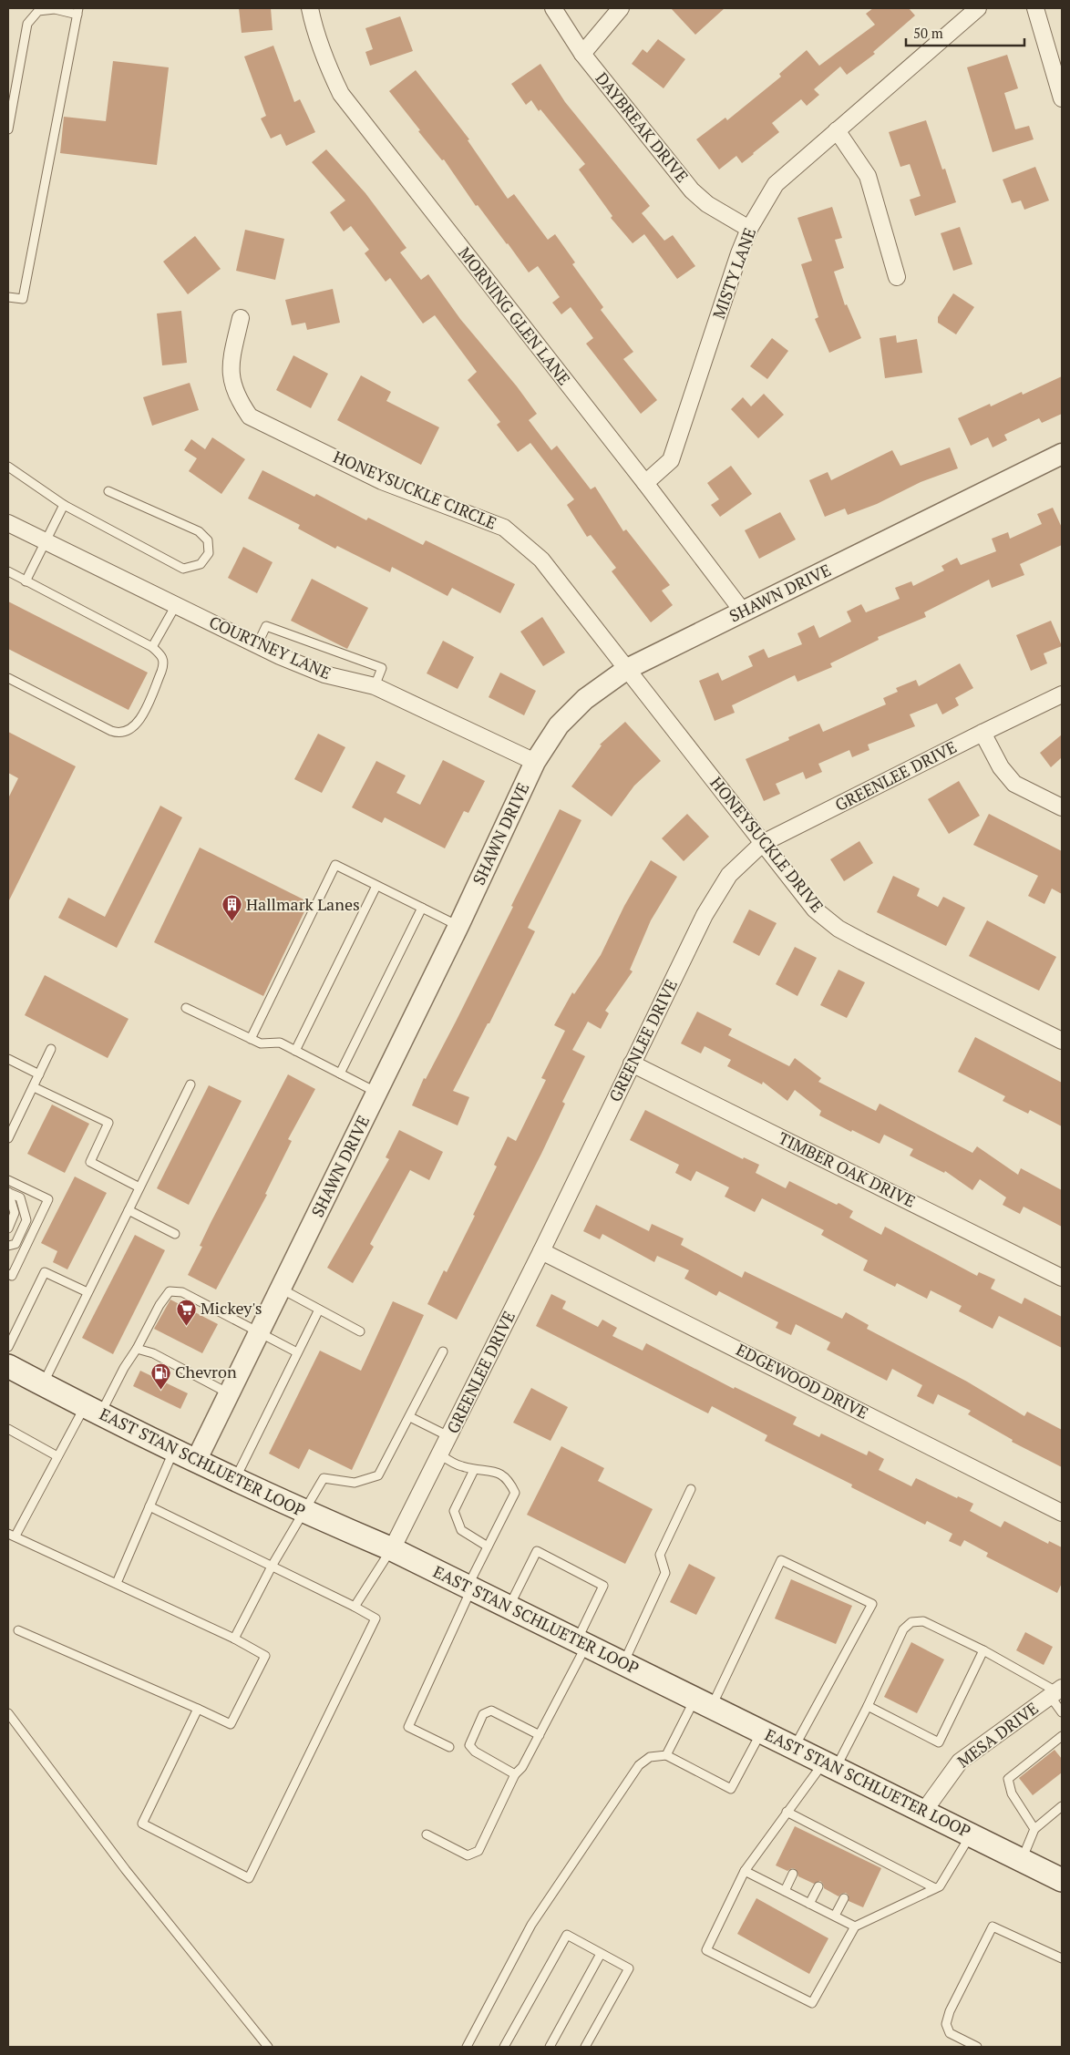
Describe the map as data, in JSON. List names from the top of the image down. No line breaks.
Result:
{"streets":{"main road":["EAST STAN SCHLUETER LOOP"],"street":["DAYBREAK DRIVE","MISTY LANE","MORNING GLEN LANE","HONEYSUCKLE CIRCLE","SHAWN DRIVE","COURTNEY LANE","GREENLEE DRIVE","HONEYSUCKLE DRIVE","TIMBER OAK DRIVE","EDGEWOOD DRIVE","MESA DRIVE"]},"crossings":[["DAYBREAK DRIVE","MISTY LANE"],["MISTY LANE","MORNING GLEN LANE"],["MORNING GLEN LANE","SHAWN DRIVE"],["HONEYSUCKLE CIRCLE","SHAWN DRIVE"],["HONEYSUCKLE CIRCLE","HONEYSUCKLE DRIVE"],["SHAWN DRIVE","COURTNEY LANE"],["SHAWN DRIVE","HONEYSUCKLE DRIVE"],["SHAWN DRIVE","EAST STAN SCHLUETER LOOP"],["GREENLEE DRIVE","HONEYSUCKLE DRIVE"],["GREENLEE DRIVE","TIMBER OAK DRIVE"],["GREENLEE DRIVE","EDGEWOOD DRIVE"],["GREENLEE DRIVE","EAST STAN SCHLUETER LOOP"],["EAST STAN SCHLUETER LOOP","MESA DRIVE"]],"places":{"building":["Hallmark Lanes"],"supermarket":["Mickey's"],"fuel station":["Chevron"]},"scale_bar":"50 m"}
